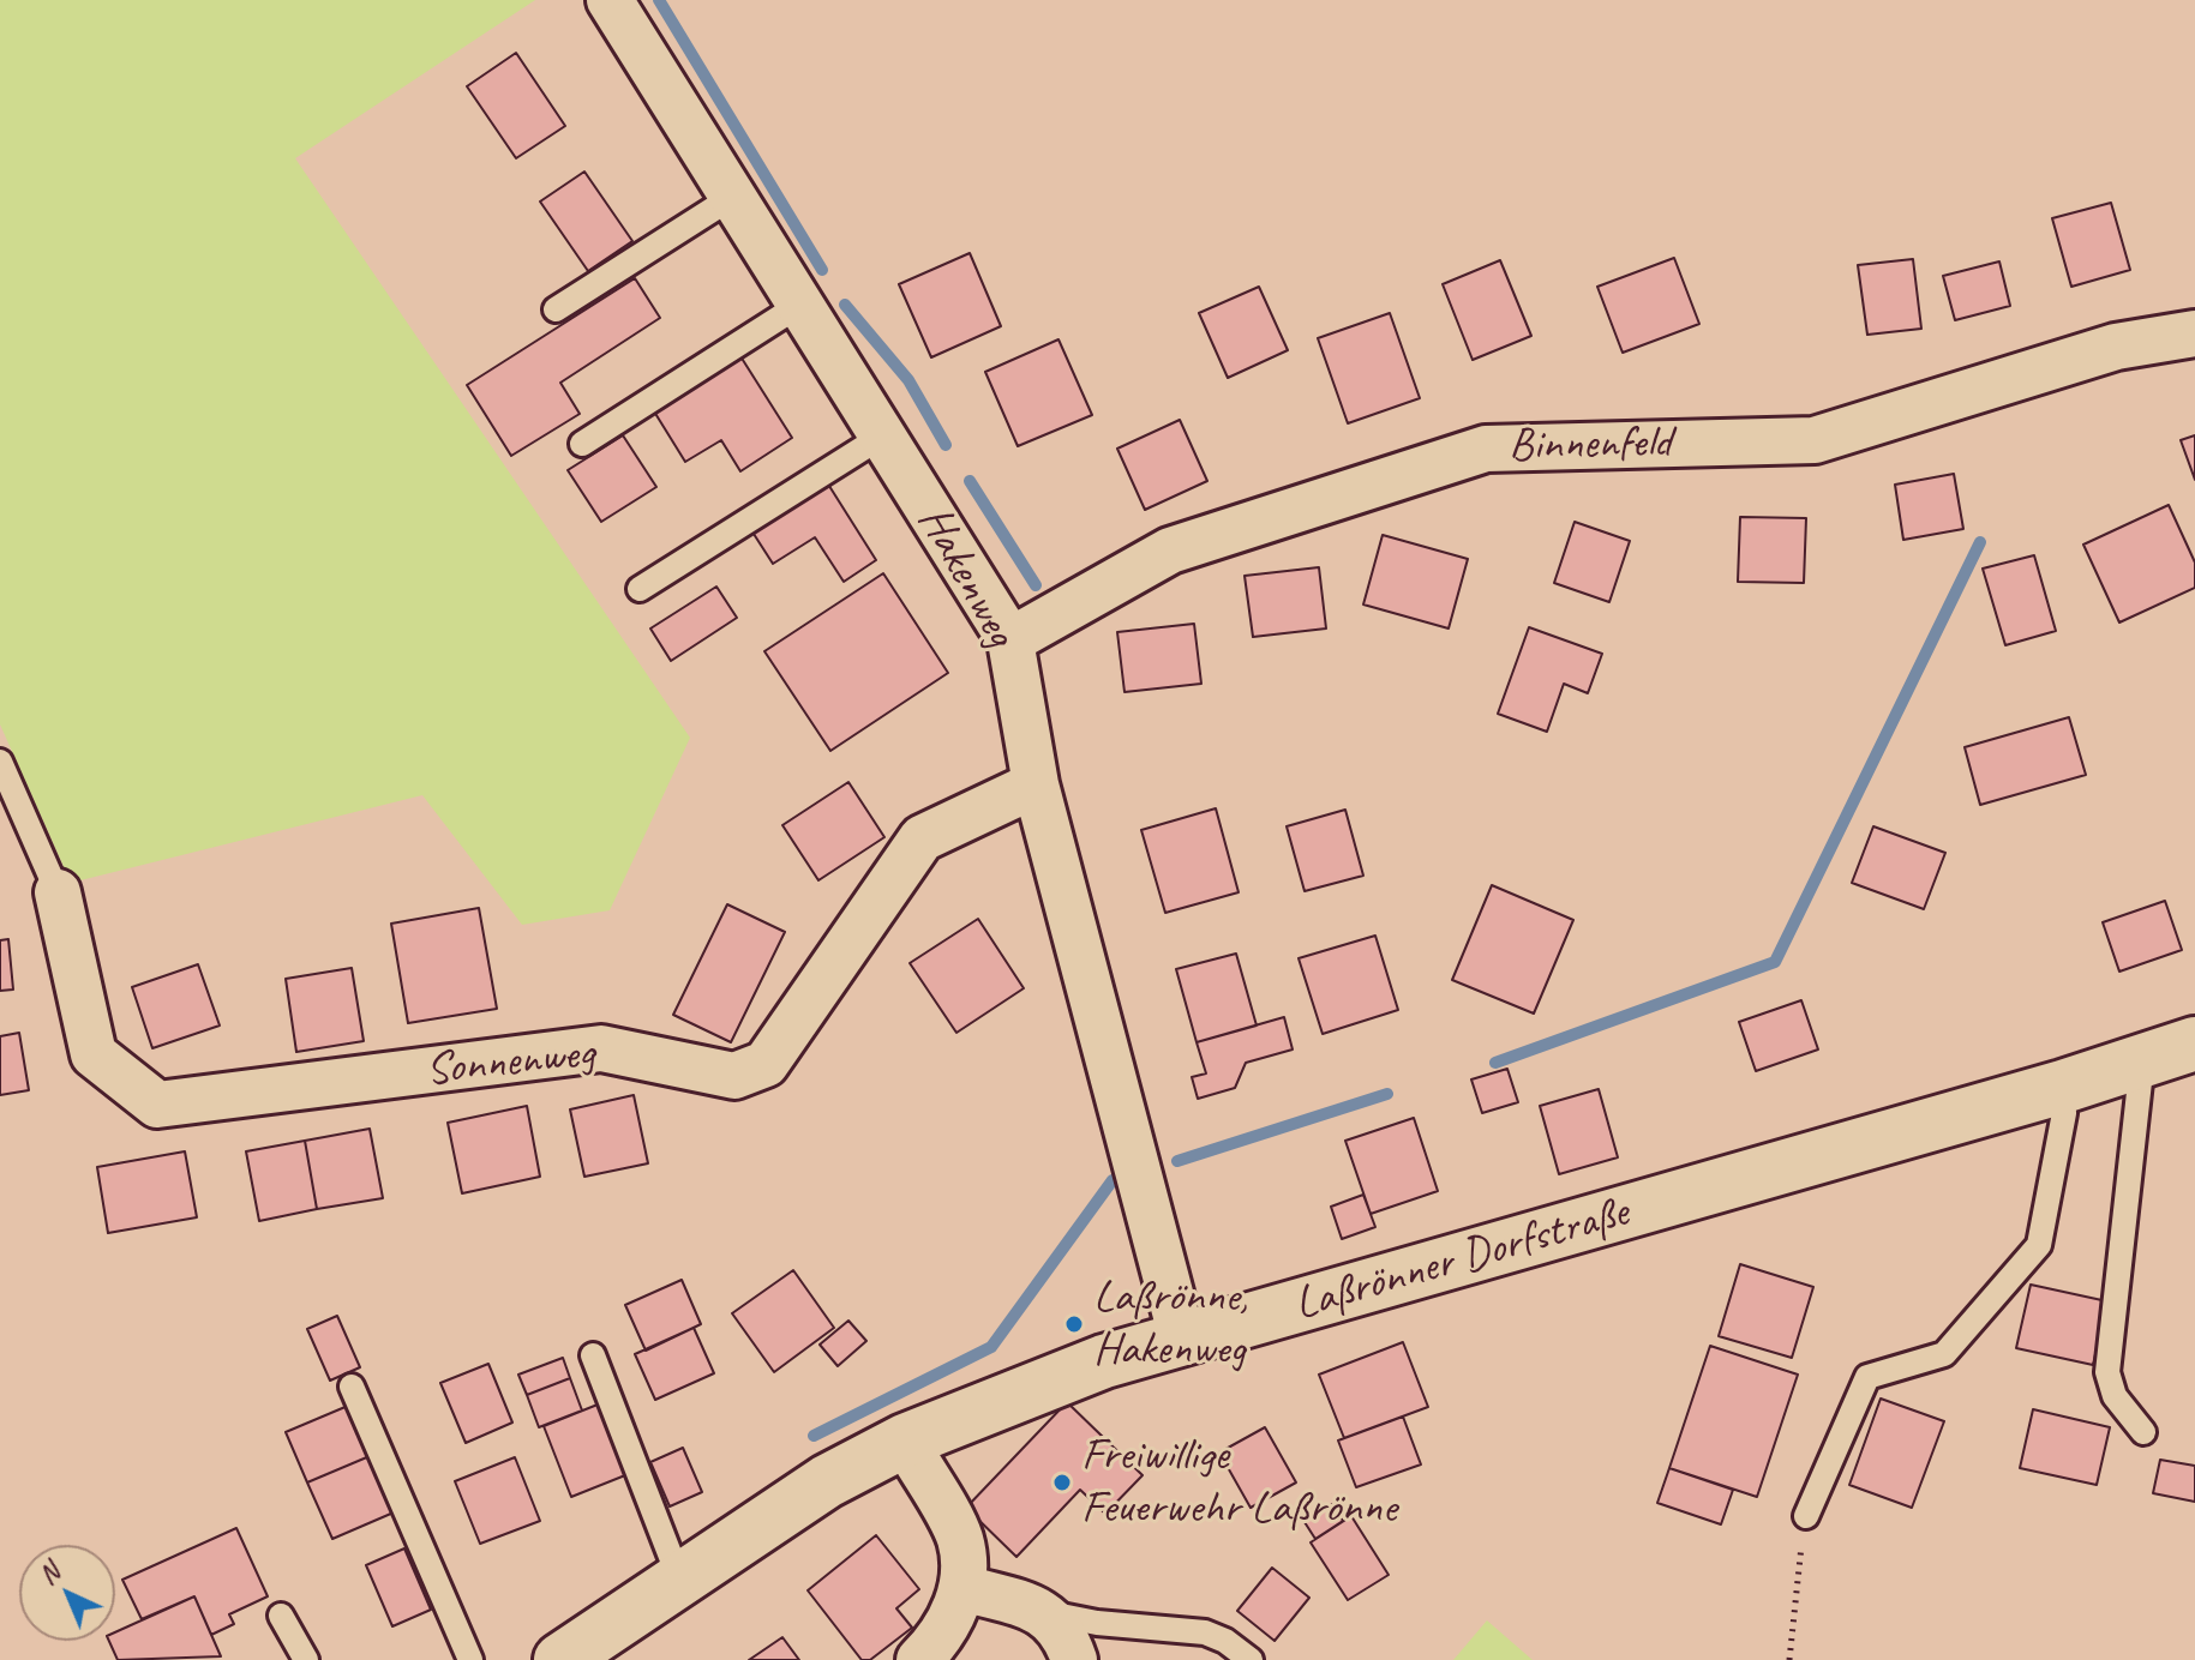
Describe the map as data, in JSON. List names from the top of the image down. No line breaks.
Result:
{"streets":{"street":["Binnenfeld","Hakenweg","Sonnenweg","Laßrönner Dorfstraße"]},"crossings":[["Binnenfeld","Hakenweg"],["Hakenweg","Sonnenweg"],["Hakenweg","Laßrönner Dorfstraße"]],"places":["Laßrönne, Hakenweg","Freiwillige Feuerwehr Laßrönne"],"north":"top left"}
